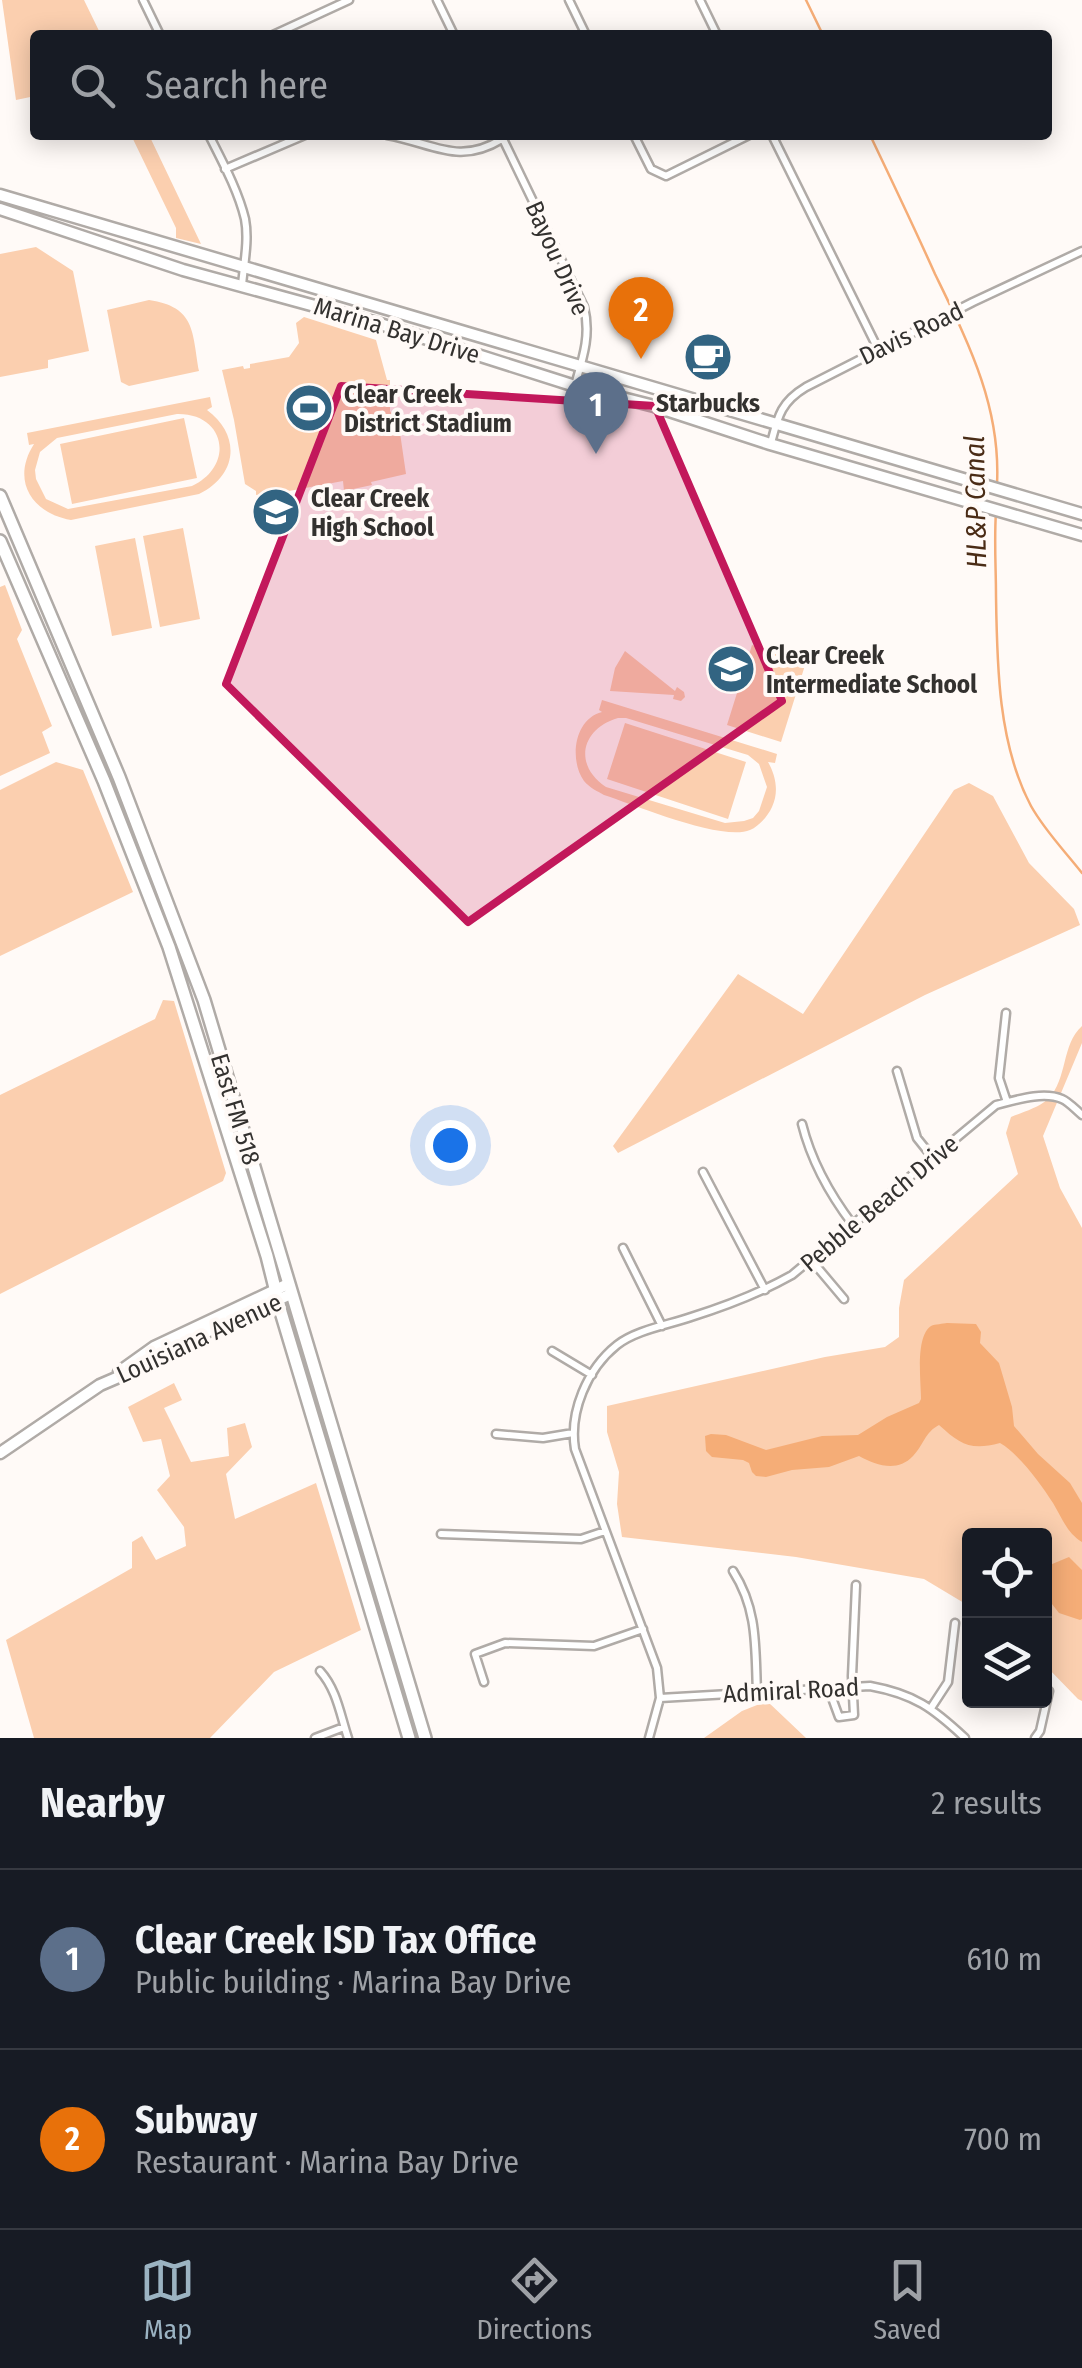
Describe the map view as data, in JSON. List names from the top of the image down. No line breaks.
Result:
{"streets":{"main road":["Marina Bay Drive","East FM 518","Louisiana Avenue"],"street":["Bayou Drive","Davis Road","Pebble Beach Drive","Admiral Road"]},"crossings":[["Bayou Drive","Marina Bay Drive"],["Marina Bay Drive","Davis Road"],["East FM 518","Louisiana Avenue"]],"water":["HL&P Canal"],"places":{"cafe":["Starbucks"],"sports":["Clear Creek District Stadium"],"school or university":["Clear Creek High School","Clear Creek Intermediate School"]},"page":{"search":"Search here","pins":["2","1"],"heading":["Nearby","2 results"],"list":[{"mark":"1","name":"Clear Creek ISD Tax Office","note":"Public building · Marina Bay Drive","value":"610 m"},{"mark":"2","name":"Subway","note":"Restaurant · Marina Bay Drive","value":"700 m"}],"nav":["Map","Directions","Saved"]}}
